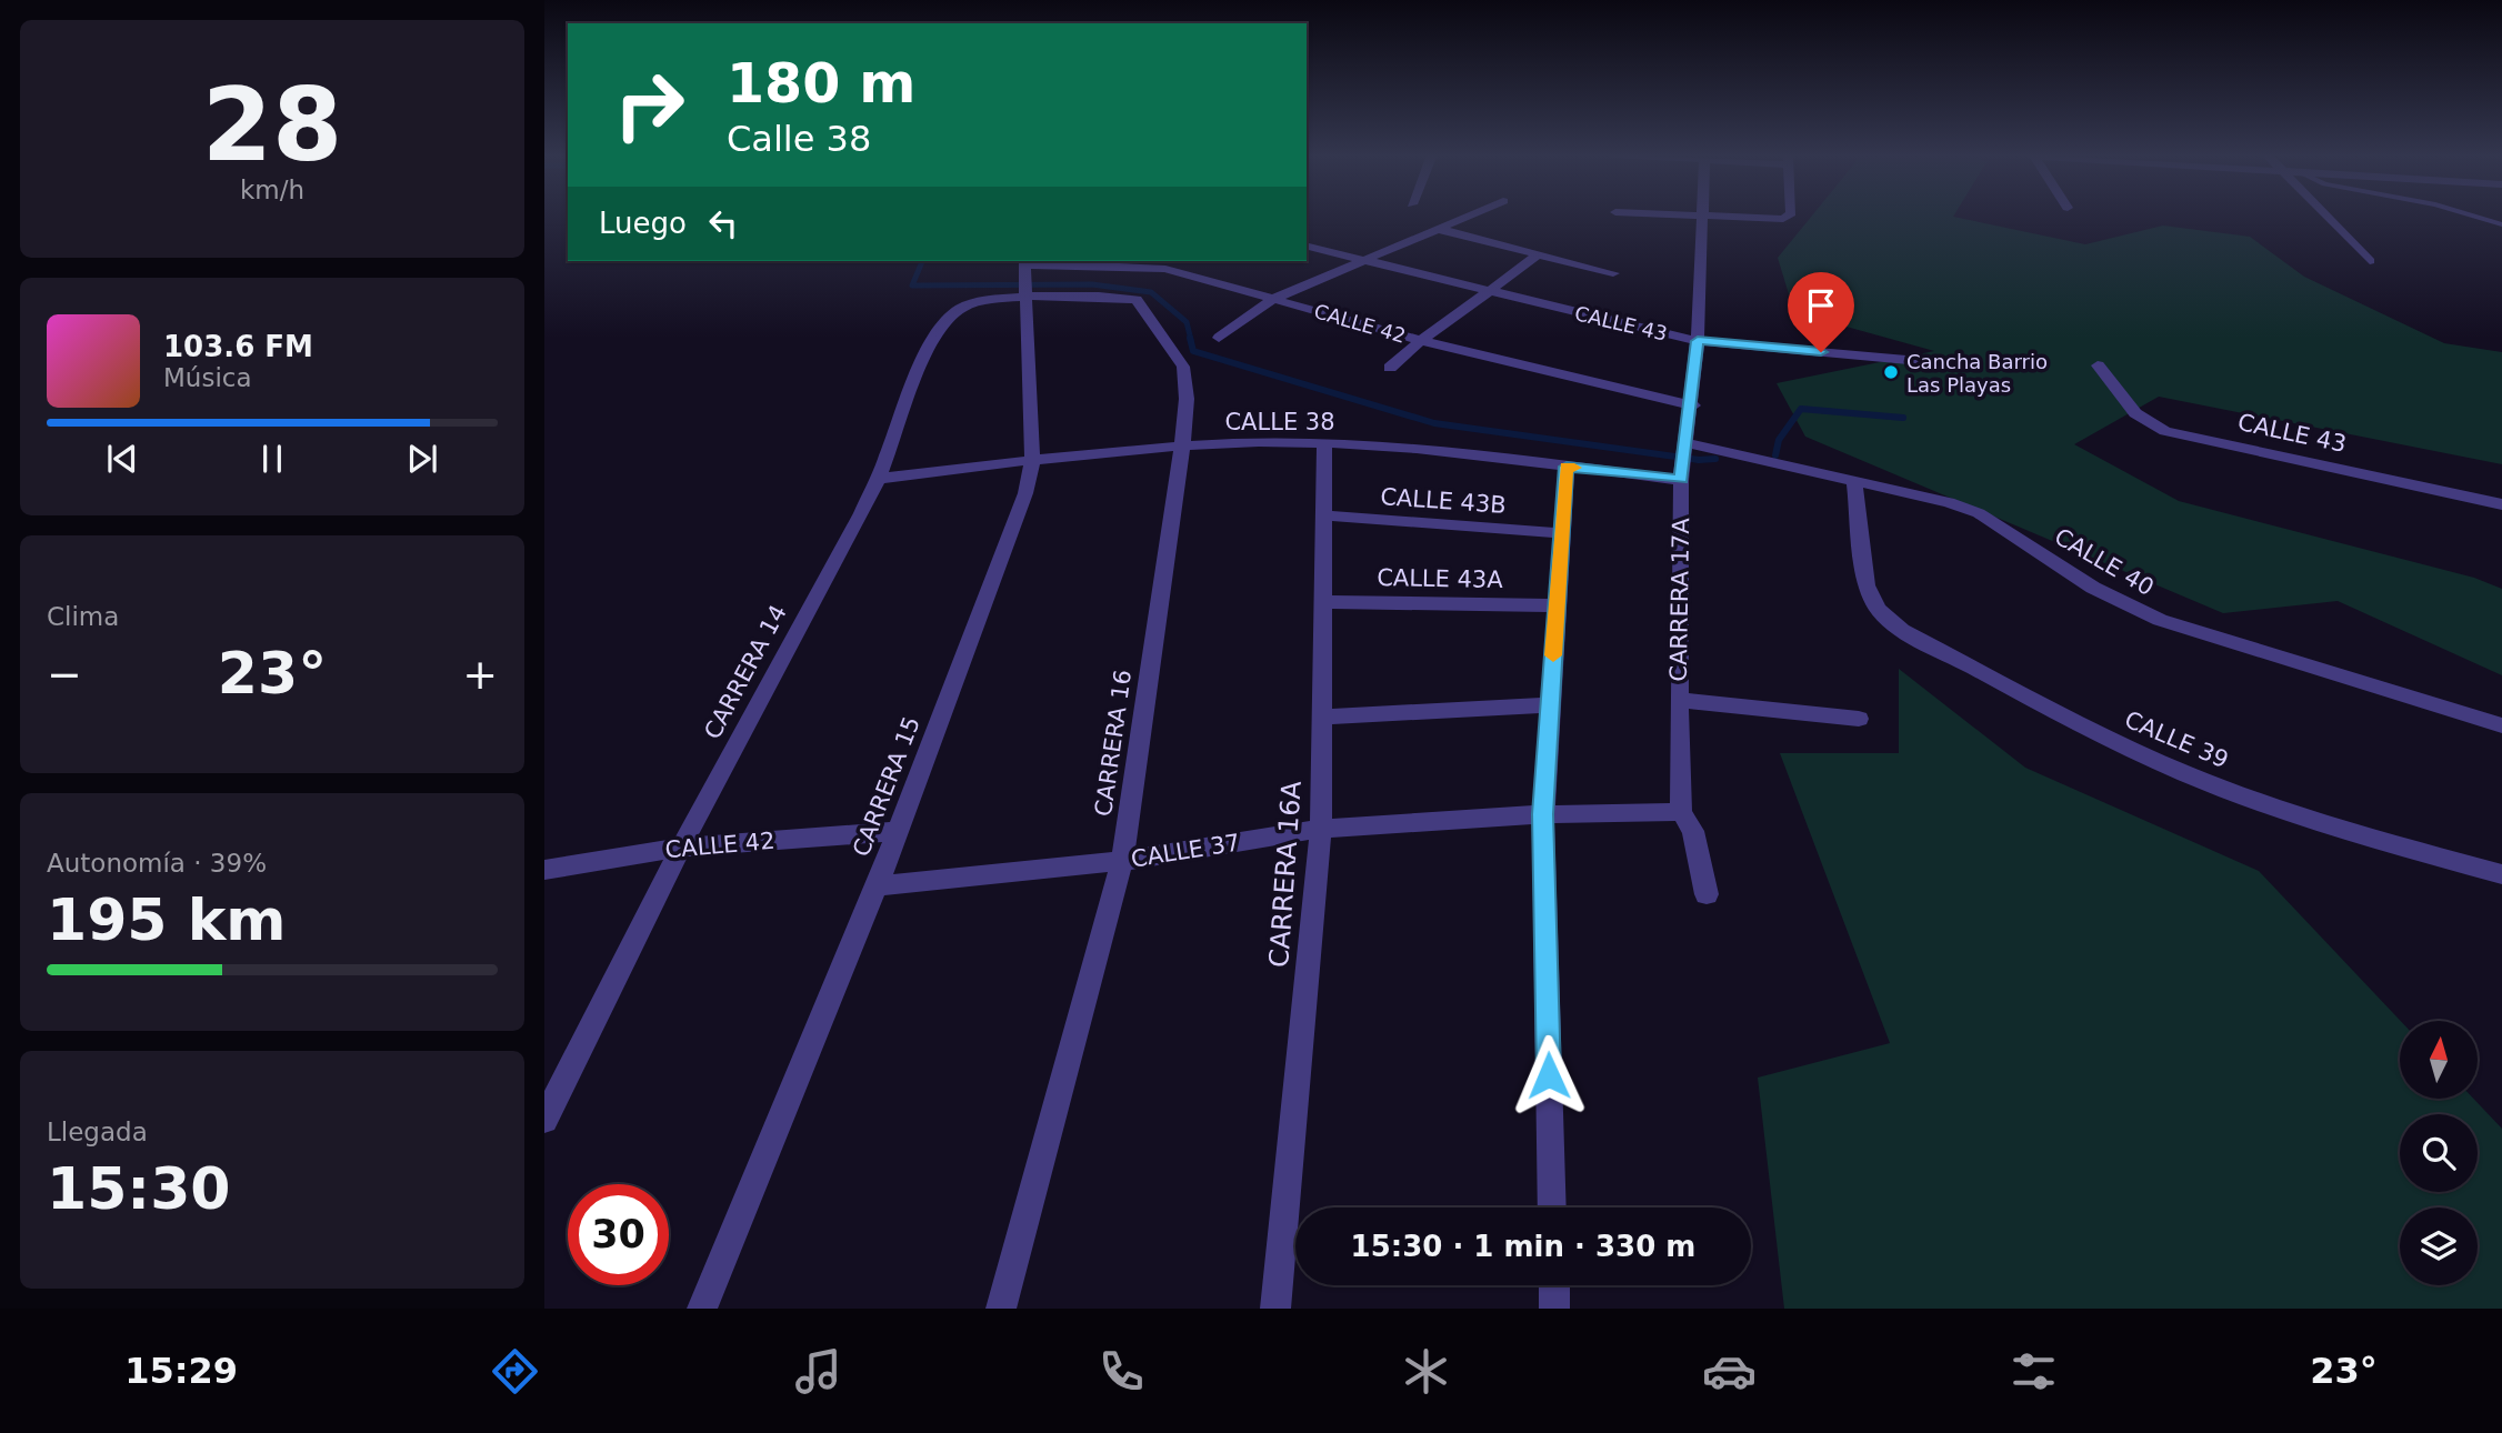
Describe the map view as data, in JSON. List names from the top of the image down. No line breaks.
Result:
{"streets":{"street":["CALLE 42","CALLE 43","CALLE 38","CALLE 43B","CALLE 40","CALLE 43A","CARRERA 17A","CARRERA 14","CALLE 39","CARRERA 16","CARRERA 15","CALLE 37","CARRERA 16A"]},"crossings":[["CALLE 42","CARRERA 17A"],["CALLE 42","CARRERA 14"],["CALLE 42","CARRERA 16"],["CALLE 42","CARRERA 15"],["CALLE 43","CARRERA 17A"],["CALLE 38","CALLE 40"],["CALLE 38","CARRERA 17A"],["CALLE 38","CARRERA 14"],["CALLE 38","CARRERA 16"],["CALLE 38","CARRERA 15"],["CALLE 38","CARRERA 16A"],["CALLE 43B","CARRERA 16A"],["CALLE 40","CARRERA 17A"],["CALLE 40","CALLE 39"],["CALLE 43A","CARRERA 16A"],["CARRERA 17A","CALLE 37"],["CARRERA 14","CARRERA 16"],["CARRERA 14","CARRERA 15"],["CARRERA 16","CARRERA 15"],["CARRERA 16","CALLE 37"],["CARRERA 15","CALLE 37"],["CALLE 37","CARRERA 16A"]],"places":["Cancha Barrio Las Playas"],"north":"top","page":{"tile":[["28","km/h"],"Clima",["Autonomía · 39%","195 km"],["Llegada","15:30"]],"turn":["180 m","Calle 38"],"then":"Luego","song":["103.6 FM","Música"],"heat":["−","23°","+"],"limit":"30","trip":"15:30 · 1 min · 330 m","tabs":["15:29","23°"]}}
